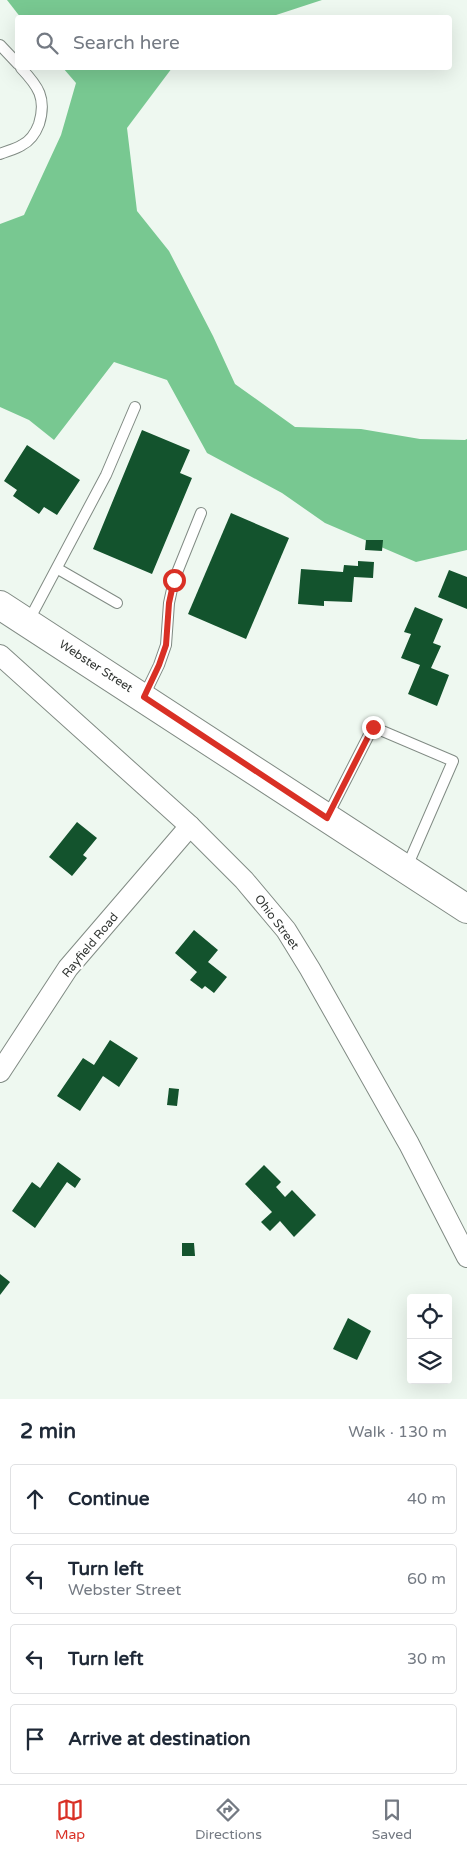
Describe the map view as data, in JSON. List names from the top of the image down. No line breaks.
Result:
{"streets":{"street":["Webster Street","Ohio Street","Rayfield Road"]},"crossings":[["Ohio Street","Rayfield Road"]],"page":{"search":"Search here","heading":["2 min","Walk · 130 m"],"list":[["Continue","40 m"],["Turn left","Webster Street","60 m"],["Turn left","30 m"],"Arrive at destination"],"nav":["Map","Directions","Saved"]}}
